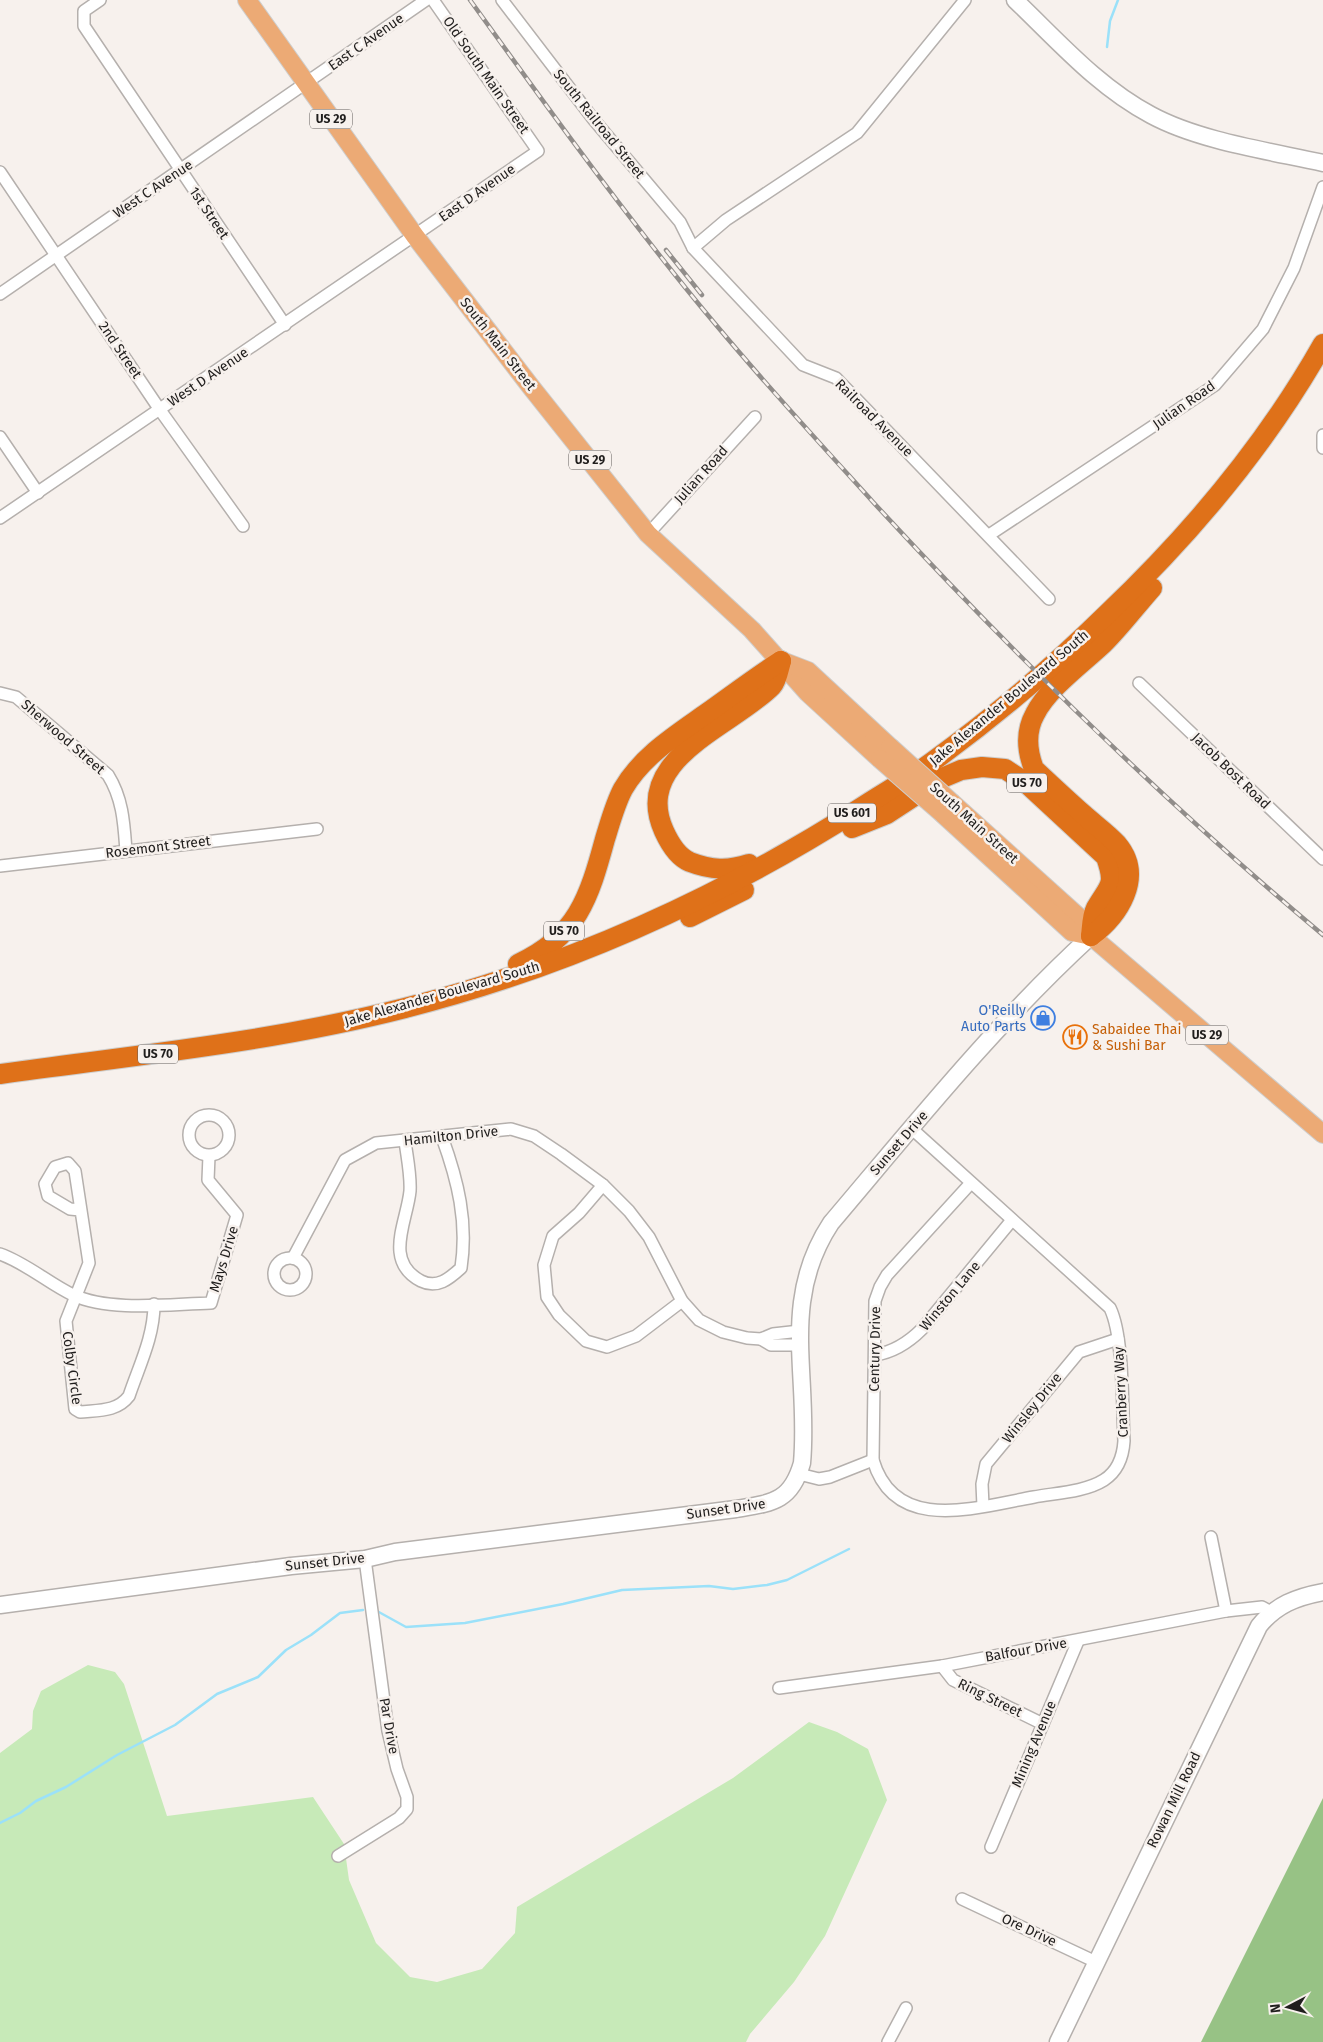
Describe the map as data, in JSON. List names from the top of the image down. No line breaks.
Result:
{"streets":{"highway":["Jake Alexander Boulevard South","US 70","US 601"],"main road":["US 29","South Main Street"],"street":["East C Avenue","Old South Main Street","South Railroad Street","West C Avenue","East D Avenue","1st Street","2nd Street","West D Avenue","Julian Road","Railroad Avenue","Sherwood Street","Jacob Bost Road","Rosemont Street","Hamilton Drive","Sunset Drive","Mays Drive","Winston Lane","Century Drive","Colby Circle","Cranberry Way","Winsley Drive","Balfour Drive","Ring Street","Par Drive","Mining Avenue","Rowan Mill Road","Ore Drive"]},"crossings":[["East C Avenue","West C Avenue"],["East C Avenue","South Main Street"],["Old South Main Street","East D Avenue"],["South Railroad Street","Railroad Avenue"],["West C Avenue","1st Street"],["West C Avenue","South Main Street"],["West C Avenue","2nd Street"],["East D Avenue","South Main Street"],["East D Avenue","West D Avenue"],["1st Street","West D Avenue"],["South Main Street","West D Avenue"],["South Main Street","Julian Road"],["South Main Street","US 70"],["South Main Street","Sunset Drive"],["2nd Street","West D Avenue"],["Julian Road","Railroad Avenue"],["Jake Alexander Boulevard South","US 70"],["Sherwood Street","Rosemont Street"],["US 70","Sunset Drive"],["Hamilton Drive","Sunset Drive"],["Sunset Drive","Cranberry Way"],["Sunset Drive","Par Drive"],["Mays Drive","Colby Circle"],["Winston Lane","Century Drive"],["Winston Lane","Cranberry Way"],["Century Drive","Cranberry Way"],["Cranberry Way","Winsley Drive"],["Balfour Drive","Ring Street"],["Balfour Drive","Mining Avenue"],["Balfour Drive","Rowan Mill Road"],["Ring Street","Mining Avenue"],["Rowan Mill Road","Ore Drive"]],"places":{"shop":["O'Reilly Auto Parts"],"restaurant":["Sabaidee Thai & Sushi Bar"]},"north":"left"}
